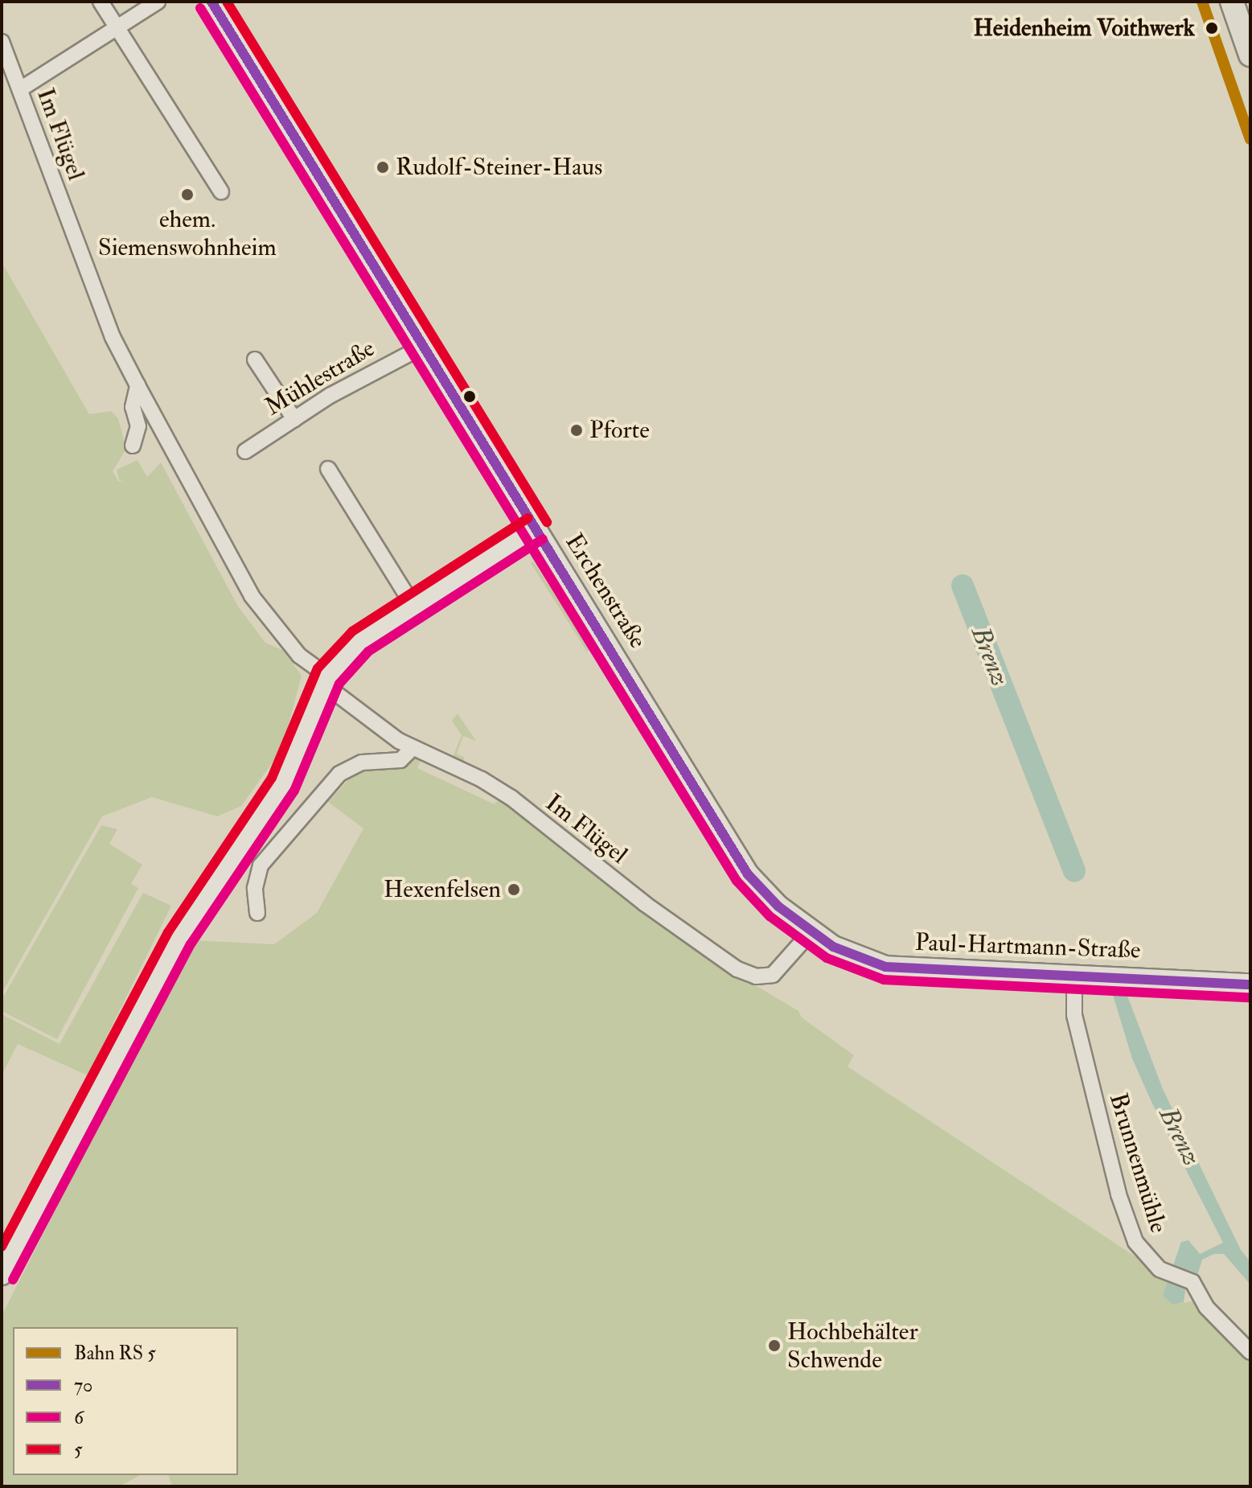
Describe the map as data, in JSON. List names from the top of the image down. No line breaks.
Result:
{"streets":{"main road":["Erchenstraße","Paul-Hartmann-Straße"],"street":["Im Flügel","Mühlestraße","Brunnenmühle"]},"crossings":[["Im Flügel","Erchenstraße"],["Im Flügel","Paul-Hartmann-Straße"],["Mühlestraße","Erchenstraße"],["Erchenstraße","Paul-Hartmann-Straße"],["Paul-Hartmann-Straße","Brunnenmühle"]],"water":["Brenz"],"places":["Heidenheim Voithwerk","Rudolf-Steiner-Haus","ehem. Siemenswohnheim","Pforte","Hexenfelsen","Hochbehälter Schwende"],"lines":["transit line 70","transit line 5","transit line 6"],"legend":["Bahn RS 5","70","6","5"]}
